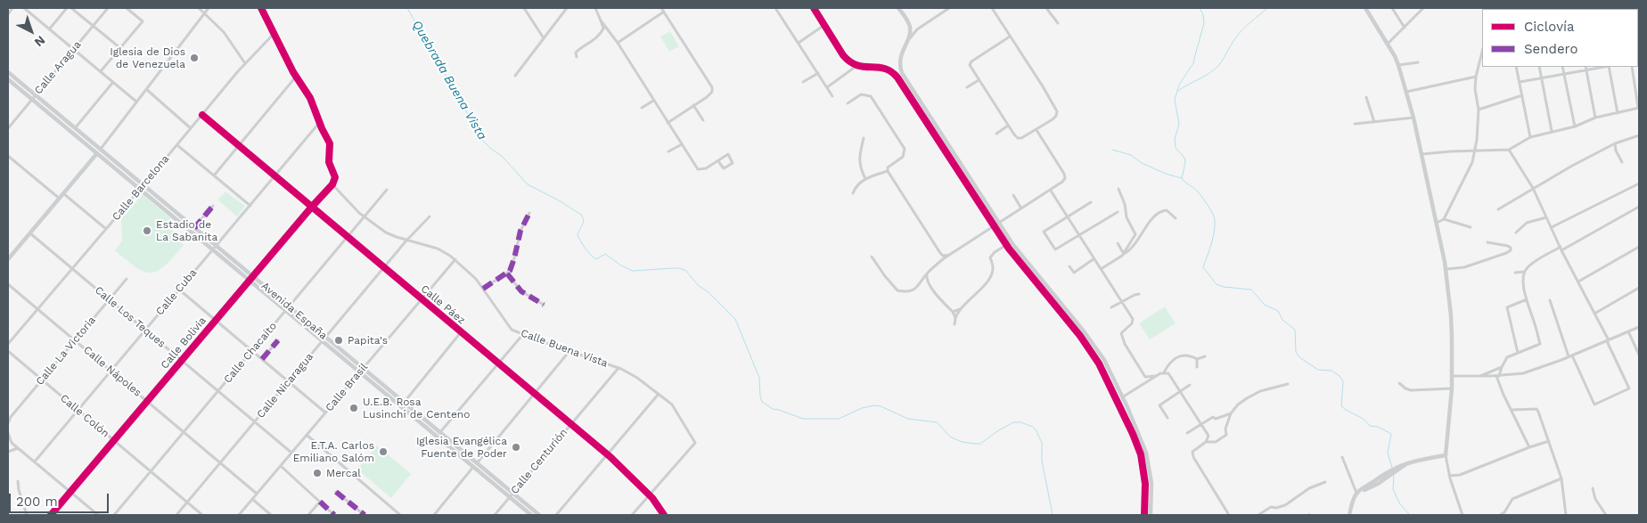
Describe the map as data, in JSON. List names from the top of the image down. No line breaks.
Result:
{"streets":{"street":["Calle Aragua","Calle Barcelona","Calle Cuba","Calle Páez","Avenida España","Calle Los Teques","Calle Bolivia","Calle Buena Vista","Calle La Victoria","Calle Chacaíto","Calle Nápoles","Calle Nicaragua","Calle Brasil","Calle Colón","Calle Centurión"]},"crossings":[["Calle Aragua","Avenida España"],["Calle Barcelona","Calle Páez"],["Calle Barcelona","Avenida España"],["Calle Barcelona","Calle Los Teques"],["Calle Barcelona","Calle Nápoles"],["Calle Cuba","Calle Páez"],["Calle Cuba","Avenida España"],["Calle Cuba","Calle Los Teques"],["Calle Cuba","Calle Nápoles"],["Calle Cuba","Calle Colón"],["Calle Páez","Calle Bolivia"],["Calle Páez","Calle Buena Vista"],["Calle Páez","Calle Chacaíto"],["Calle Páez","Calle Nicaragua"],["Calle Páez","Calle Brasil"],["Calle Páez","Calle Centurión"],["Avenida España","Calle Bolivia"],["Avenida España","Calle Chacaíto"],["Avenida España","Calle Nicaragua"],["Avenida España","Calle Brasil"],["Avenida España","Calle Centurión"],["Calle Los Teques","Calle Bolivia"],["Calle Los Teques","Calle La Victoria"],["Calle Los Teques","Calle Chacaíto"],["Calle Los Teques","Calle Nicaragua"],["Calle Los Teques","Calle Brasil"],["Calle Bolivia","Calle Buena Vista"],["Calle Bolivia","Calle Nápoles"],["Calle Bolivia","Calle Colón"],["Calle Buena Vista","Calle Chacaíto"],["Calle Buena Vista","Calle Nicaragua"],["Calle Buena Vista","Calle Brasil"],["Calle Buena Vista","Calle Centurión"],["Calle La Victoria","Calle Nápoles"],["Calle La Victoria","Calle Colón"],["Calle Chacaíto","Calle Nápoles"],["Calle Chacaíto","Calle Colón"],["Calle Nápoles","Calle Nicaragua"],["Calle Nápoles","Calle Brasil"],["Calle Nicaragua","Calle Colón"]],"water":["Quebrada Buena Vista"],"places":["Iglesia de Dios de Venezuela","Estadio de La Sabanita","Papita's","U.E.B. Rosa Lusinchi de Centeno","Iglesia Evangélica Fuente de Poder","E.T.A. Carlos Emiliano Salóm","Mercal"],"legend":["Ciclovía","Sendero"],"scale_bar":"200 m","north":"bottom right"}
